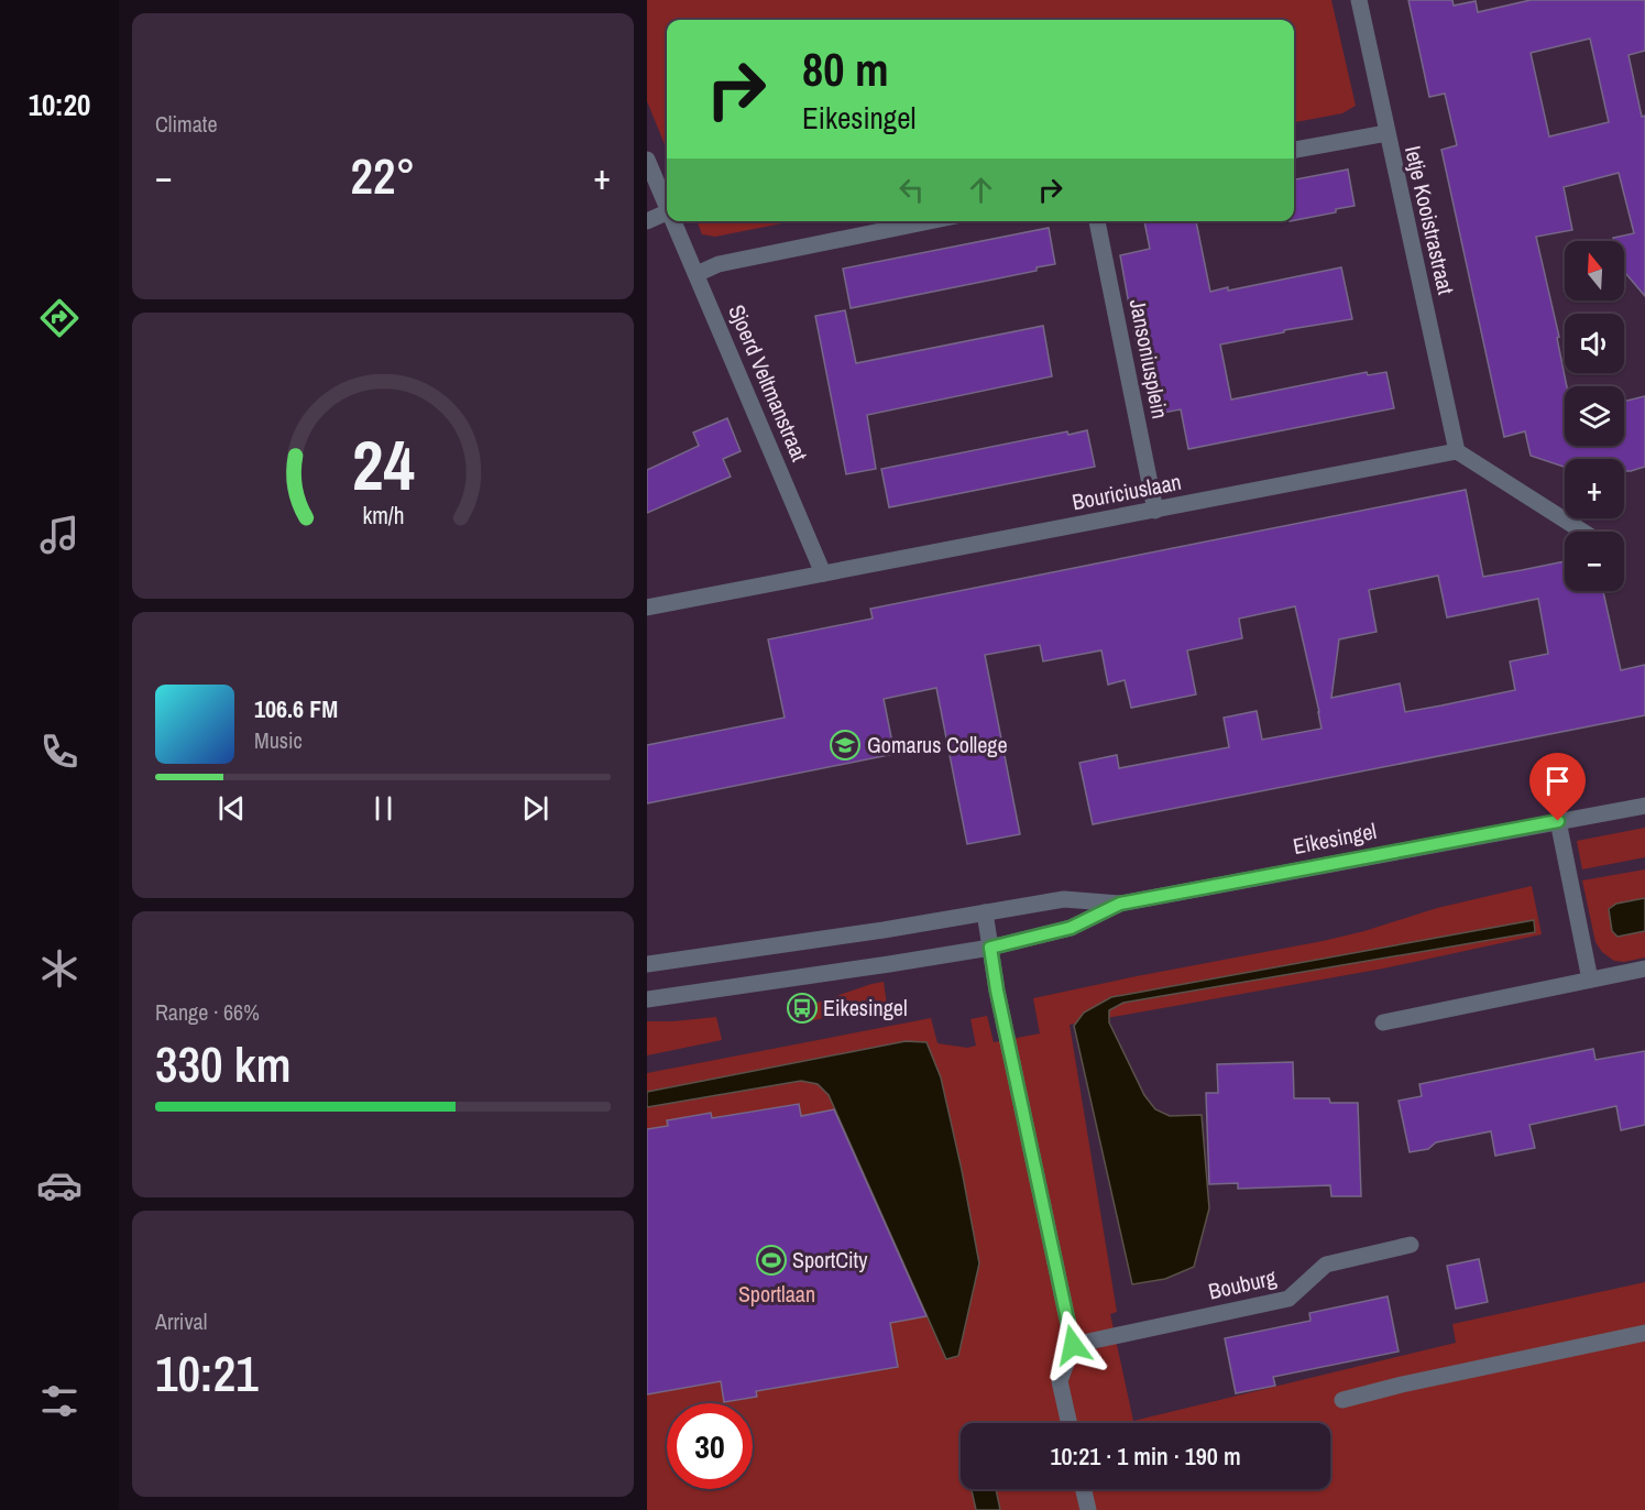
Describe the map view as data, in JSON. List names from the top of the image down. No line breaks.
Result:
{"streets":{"street":["Ietje Kooistrastraat","Jansoniusplein","Sjoerd Veltmanstraat","Bouriciuslaan","Eikesingel","Bouburg"]},"crossings":[["Ietje Kooistrastraat","Bouriciuslaan"],["Jansoniusplein","Bouriciuslaan"],["Sjoerd Veltmanstraat","Bouriciuslaan"]],"parks":["Sportlaan"],"places":{"school or university":["Gomarus College"],"bus stop":["Eikesingel"],"sports":["SportCity"]},"north":"top","page":{"tabs":"10:20","tile":["Climate",["Range · 66%","330 km"],["Arrival","10:21"]],"turn":["80 m","Eikesingel"],"heat":["−","22°","+"],"map_buttons":["+","−"],"song":["106.6 FM","Music"],"limit":"30","trip":"10:21 · 1 min · 190 m","gauge":["24","km/h"]}}
